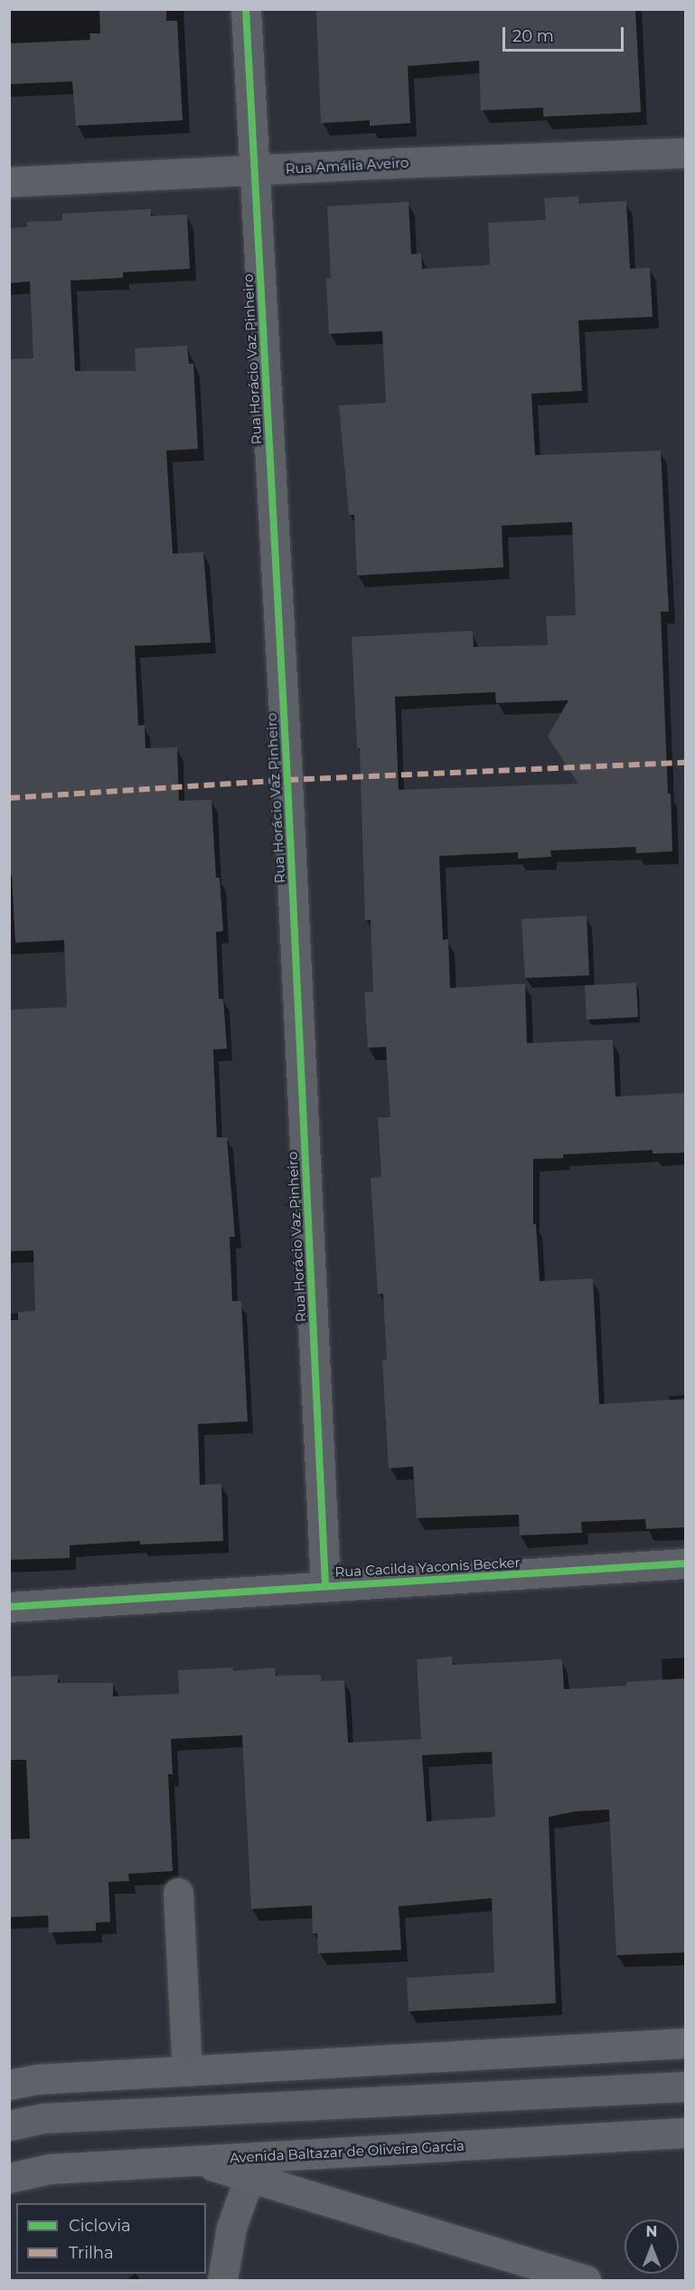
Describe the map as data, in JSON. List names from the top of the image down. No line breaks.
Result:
{"streets":{"main road":["Avenida Baltazar de Oliveira Garcia"],"street":["Rua Amália Aveiro","Rua Horácio Vaz Pinheiro","Rua Cacilda Yaconis Becker"]},"crossings":[["Rua Amália Aveiro","Rua Horácio Vaz Pinheiro"],["Rua Horácio Vaz Pinheiro","Rua Cacilda Yaconis Becker"]],"legend":["Ciclovia","Trilha"],"scale_bar":"20 m","north":"top"}
